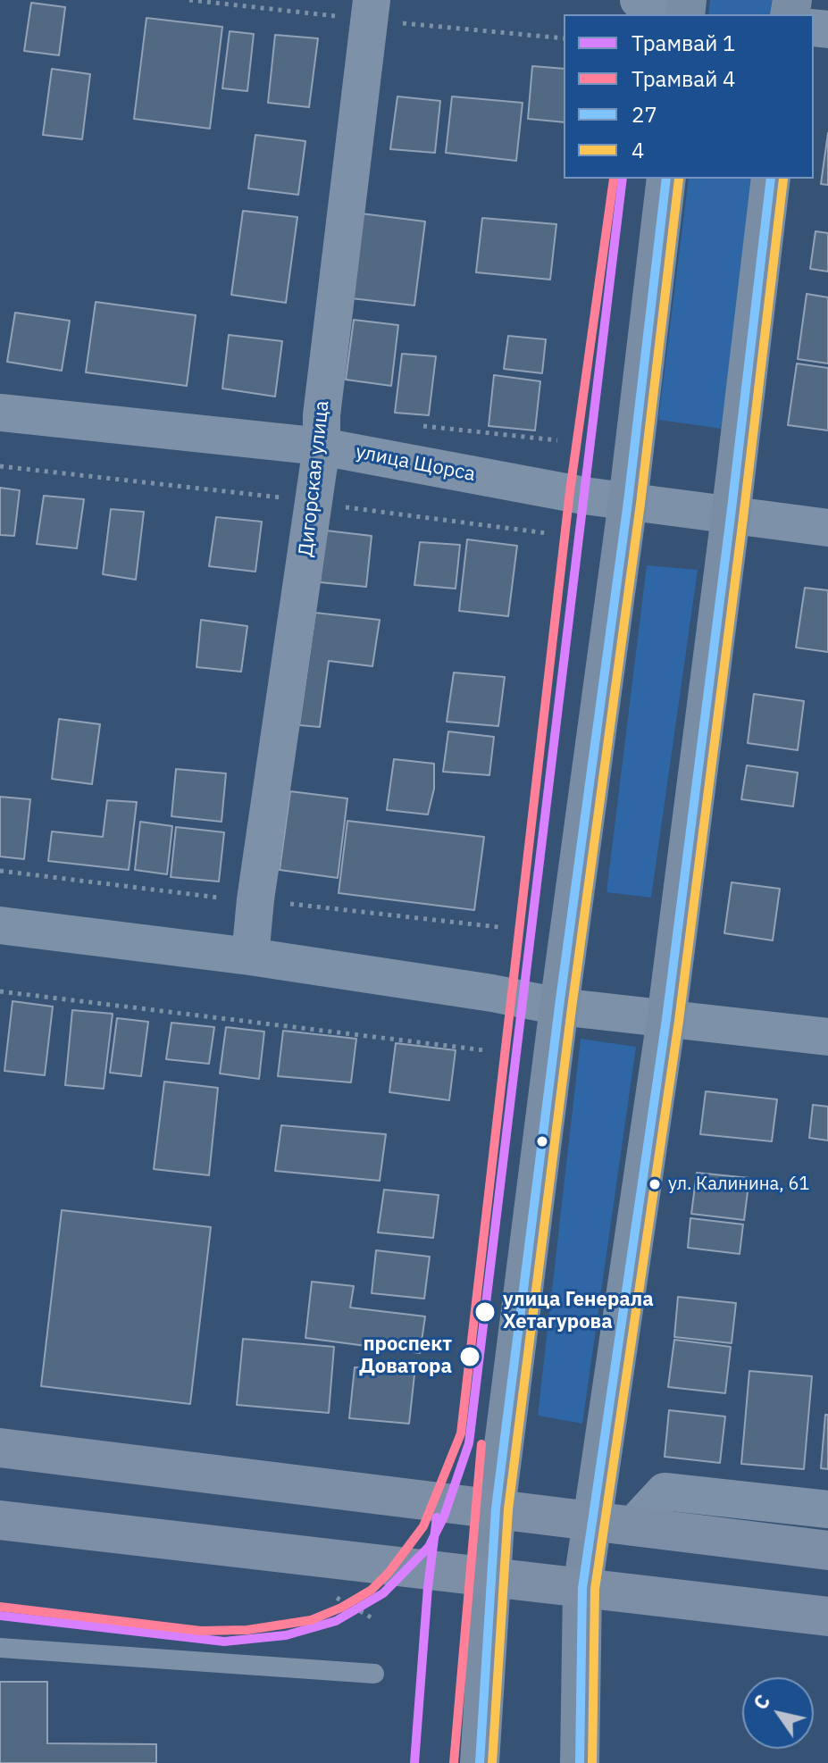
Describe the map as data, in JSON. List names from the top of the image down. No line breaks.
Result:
{"streets":{"street":["улица Щорса","Дигорская улица"]},"crossings":[["улица Щорса","Дигорская улица"]],"places":["ул. Калинина, 61","улица Генерала Хетагурова","проспект Доватора"],"lines":["tram line 1","tram line 4","transit line 27","transit line 4"],"legend":["Трамвай 1","Трамвай 4","27","4"],"north":"top left"}
